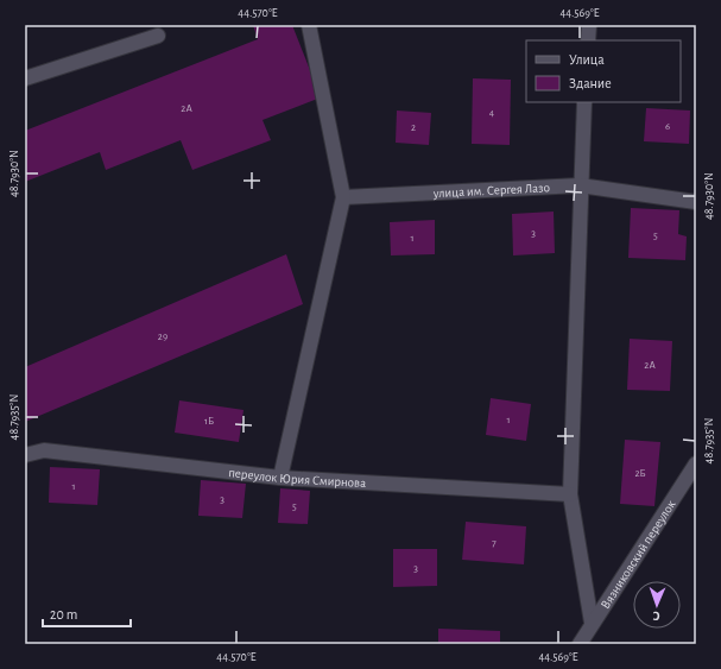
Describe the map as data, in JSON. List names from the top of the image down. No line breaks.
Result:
{"streets":{"street":["улица им. Сергея Лазо","переулок Юрия Смирнова","Вязниковский переулок"]},"house_numbers":["2А","4","6","2","3","5","1","29","2А","1","1Б","2Б","1","3","5","7","3"],"legend":["Улица","Здание"],"scale_bar":"20 m","north":"bottom","coordinates":["44.570°E","44.569°E","48.7930°N","48.7935°N"]}
